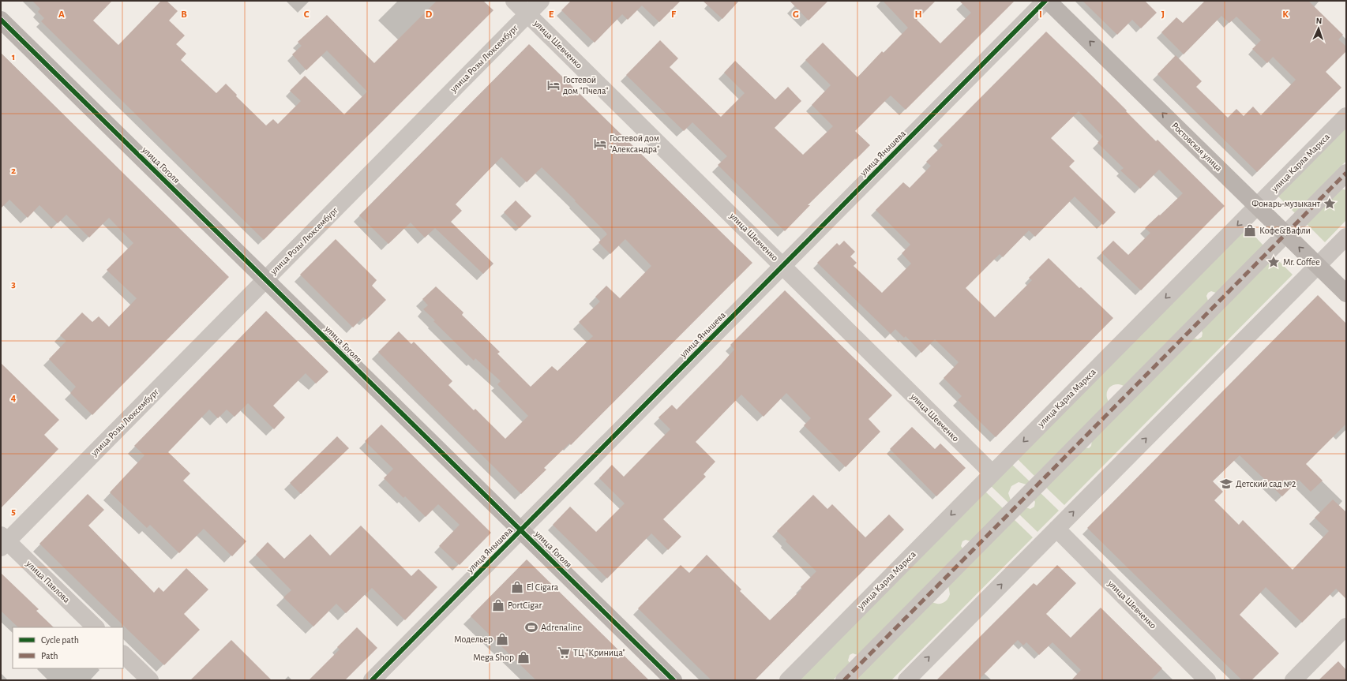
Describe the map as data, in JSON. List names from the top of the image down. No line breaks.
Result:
{"streets":{"street":["улица Шевченко","улица Розы Люксембург","Ростовская улица","улица Янышева","улица Карла Маркса","улица Гоголя","улица Павлова"]},"crossings":[["улица Шевченко","улица Розы Люксембург"],["улица Шевченко","улица Янышева"],["улица Шевченко","улица Карла Маркса"],["улица Розы Люксембург","улица Гоголя"],["улица Розы Люксембург","улица Павлова"],["Ростовская улица","улица Карла Маркса"],["улица Янышева","улица Гоголя"]],"one_way":["Ростовская улица"],"places":{"hotel":["Гостевой дом \"Пчела\"","Гостевой дом \"Александра\""],"place":["Фонарь-музыкант","Mr. Coffee"],"shop":["Кофе&Вафли","El Cigara","PortCigar","Модельер","Mega Shop"],"school or university":["Детский сад №2"],"sports":["Аdrenaline"],"supermarket":["ТЦ \"Криница\""]},"legend":["Cycle path","Path"],"north":"top","grid":{"columns":["A","B","C","D","E","F","G","H","I","J","K"],"rows":["1","2","3","4","5"]}}
